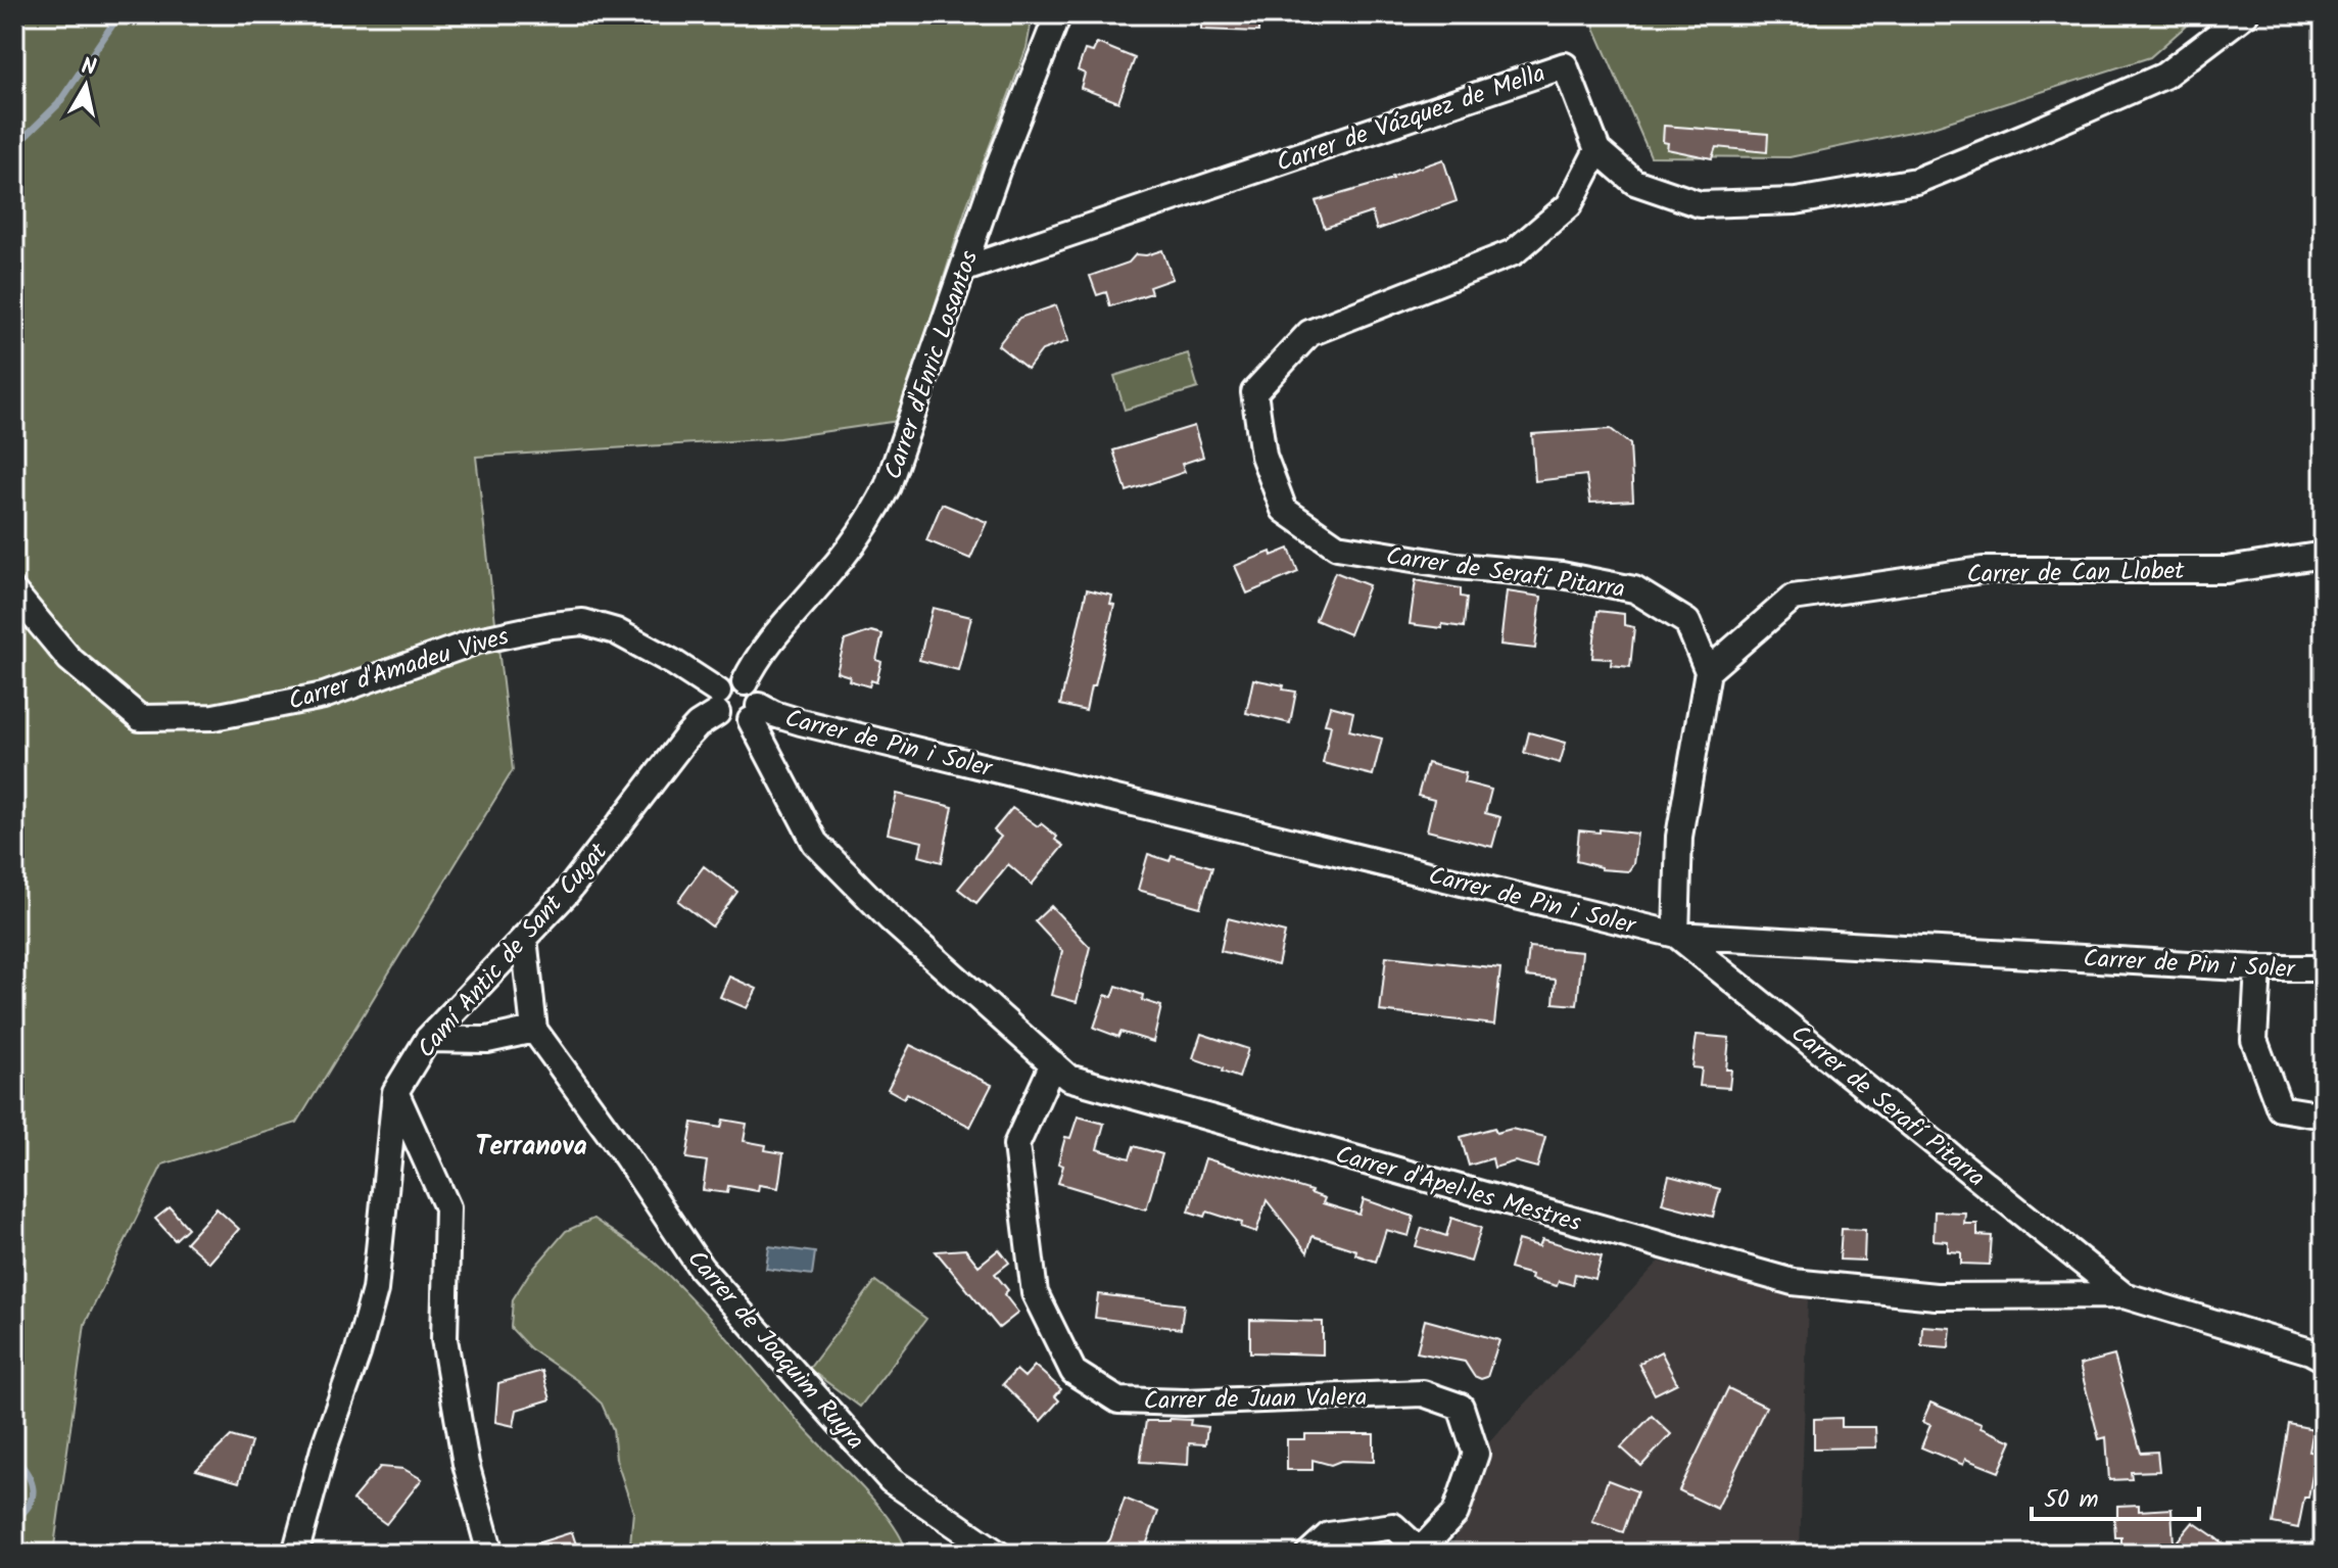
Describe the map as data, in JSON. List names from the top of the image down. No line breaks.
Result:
{"streets":{"street":["Carrer de Vázquez de Mella","Carrer d'Enric Losantos","Carrer de Serafí Pitarra","Carrer de Can Llobet","Carrer d'Amadeu Vives","Carrer de Pin i Soler","Camí Antic de Sant Cugat","Carrer d'Apel·les Mestres","Carrer de Joaquim Ruyra","Carrer de Juan Valera"]},"crossings":[["Carrer de Vázquez de Mella","Carrer d'Enric Losantos"],["Carrer de Vázquez de Mella","Carrer de Serafí Pitarra"],["Carrer d'Enric Losantos","Carrer d'Amadeu Vives"],["Carrer d'Enric Losantos","Carrer de Pin i Soler"],["Carrer d'Enric Losantos","Camí Antic de Sant Cugat"],["Carrer d'Enric Losantos","Carrer d'Apel·les Mestres"],["Carrer de Serafí Pitarra","Carrer de Can Llobet"],["Carrer de Serafí Pitarra","Carrer de Pin i Soler"],["Carrer de Serafí Pitarra","Carrer d'Apel·les Mestres"],["Carrer d'Amadeu Vives","Carrer de Pin i Soler"],["Carrer d'Amadeu Vives","Camí Antic de Sant Cugat"],["Carrer d'Amadeu Vives","Carrer d'Apel·les Mestres"],["Carrer de Pin i Soler","Camí Antic de Sant Cugat"],["Carrer de Pin i Soler","Carrer d'Apel·les Mestres"],["Camí Antic de Sant Cugat","Carrer d'Apel·les Mestres"],["Camí Antic de Sant Cugat","Carrer de Joaquim Ruyra"],["Carrer d'Apel·les Mestres","Carrer de Juan Valera"]],"districts":["Terranova"],"scale_bar":"50 m","north":"top"}
